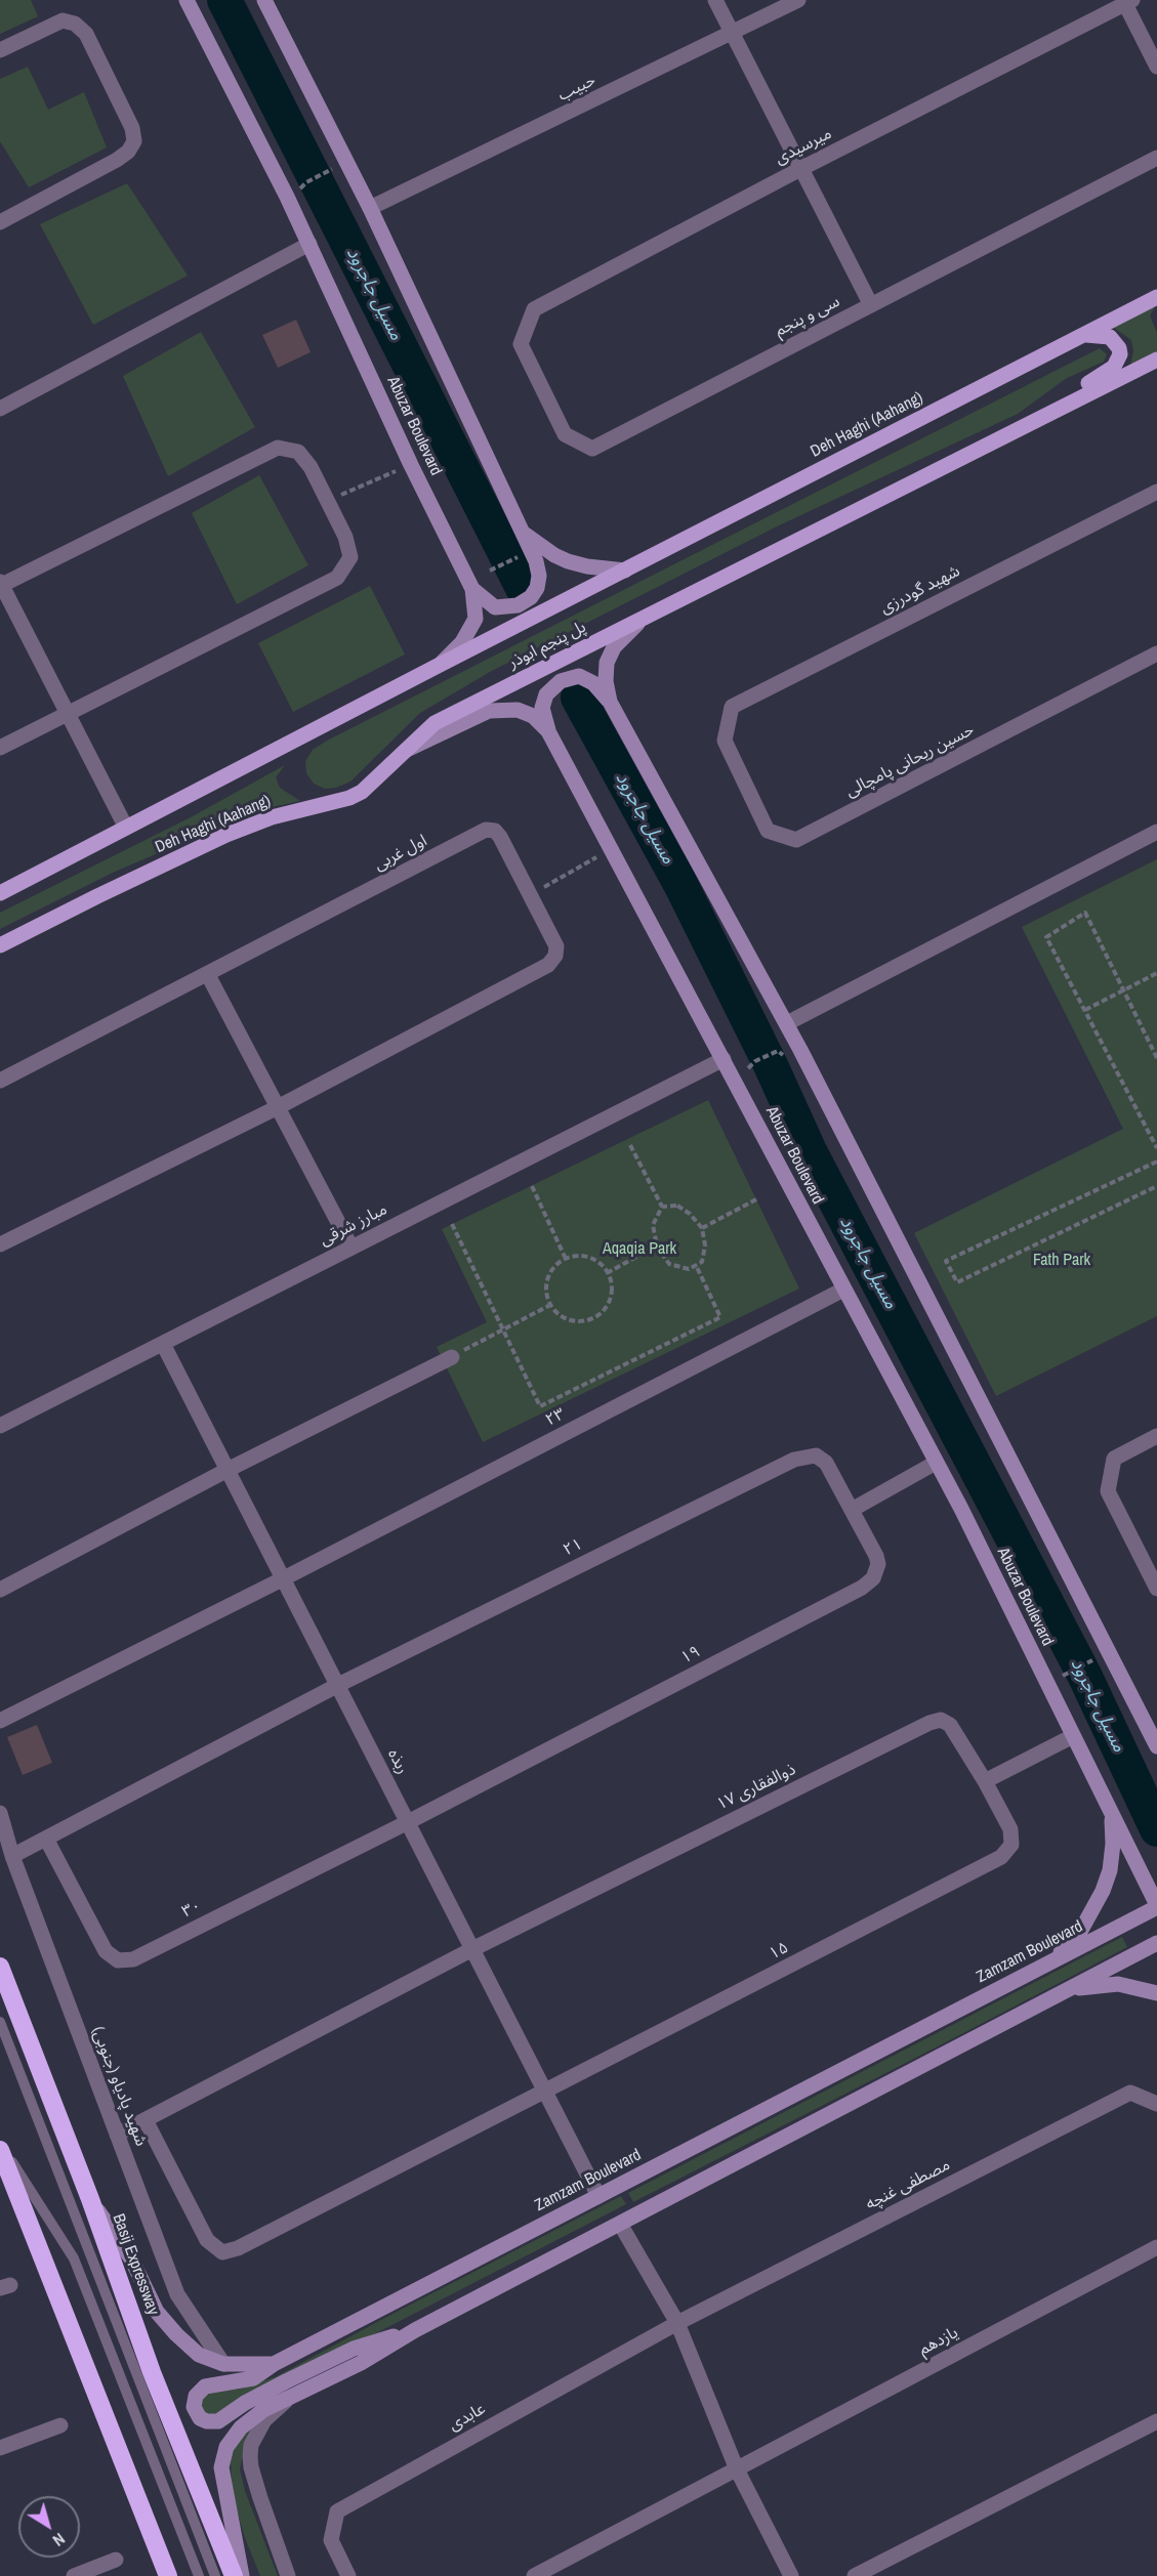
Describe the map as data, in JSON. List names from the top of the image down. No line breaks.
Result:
{"streets":{"highway":["Basij Expressway"],"main road":["Deh Haghi (Aahang)","Abuzar Boulevard","پل پنجم ابوذر","Zamzam Boulevard"],"street":["حبیب","میرسیدی","سی و پنجم","شهید گودرزی","حسین ریحانی پامچالی","اول غربی","مبارز شرقی","۲۳","۲۱","۱۹","ربذه","ذوالفقاری ۱۷","۳۰","۱۵","شهید پادیاو (جنوبی)","مصطفی غنچه","یازدهم","عابدی"]},"crossings":[["میرسیدی","سی و پنجم"],["Deh Haghi (Aahang)","Abuzar Boulevard"],["Deh Haghi (Aahang)","پل پنجم ابوذر"],["Abuzar Boulevard","مبارز شرقی"],["Abuzar Boulevard","۲۳"],["Abuzar Boulevard","Zamzam Boulevard"],["شهید گودرزی","حسین ریحانی پامچالی"],["مبارز شرقی","ربذه"],["۲۳","ربذه"],["۲۱","۱۹"],["۲۱","ربذه"],["۲۱","۳۰"],["۲۱","شهید پادیاو (جنوبی)"],["۱۹","ربذه"],["۱۹","۳۰"],["ربذه","ذوالفقاری ۱۷"],["ربذه","۳۰"],["ربذه","۱۵"],["ربذه","Zamzam Boulevard"],["ذوالفقاری ۱۷","۱۵"],["Zamzam Boulevard","شهید پادیاو (جنوبی)"],["Zamzam Boulevard","Basij Expressway"],["مصطفی غنچه","عابدی"]],"water":["مسیل جاجرود"],"parks":["Aqaqia Park","Fath Park"],"north":"bottom right"}
